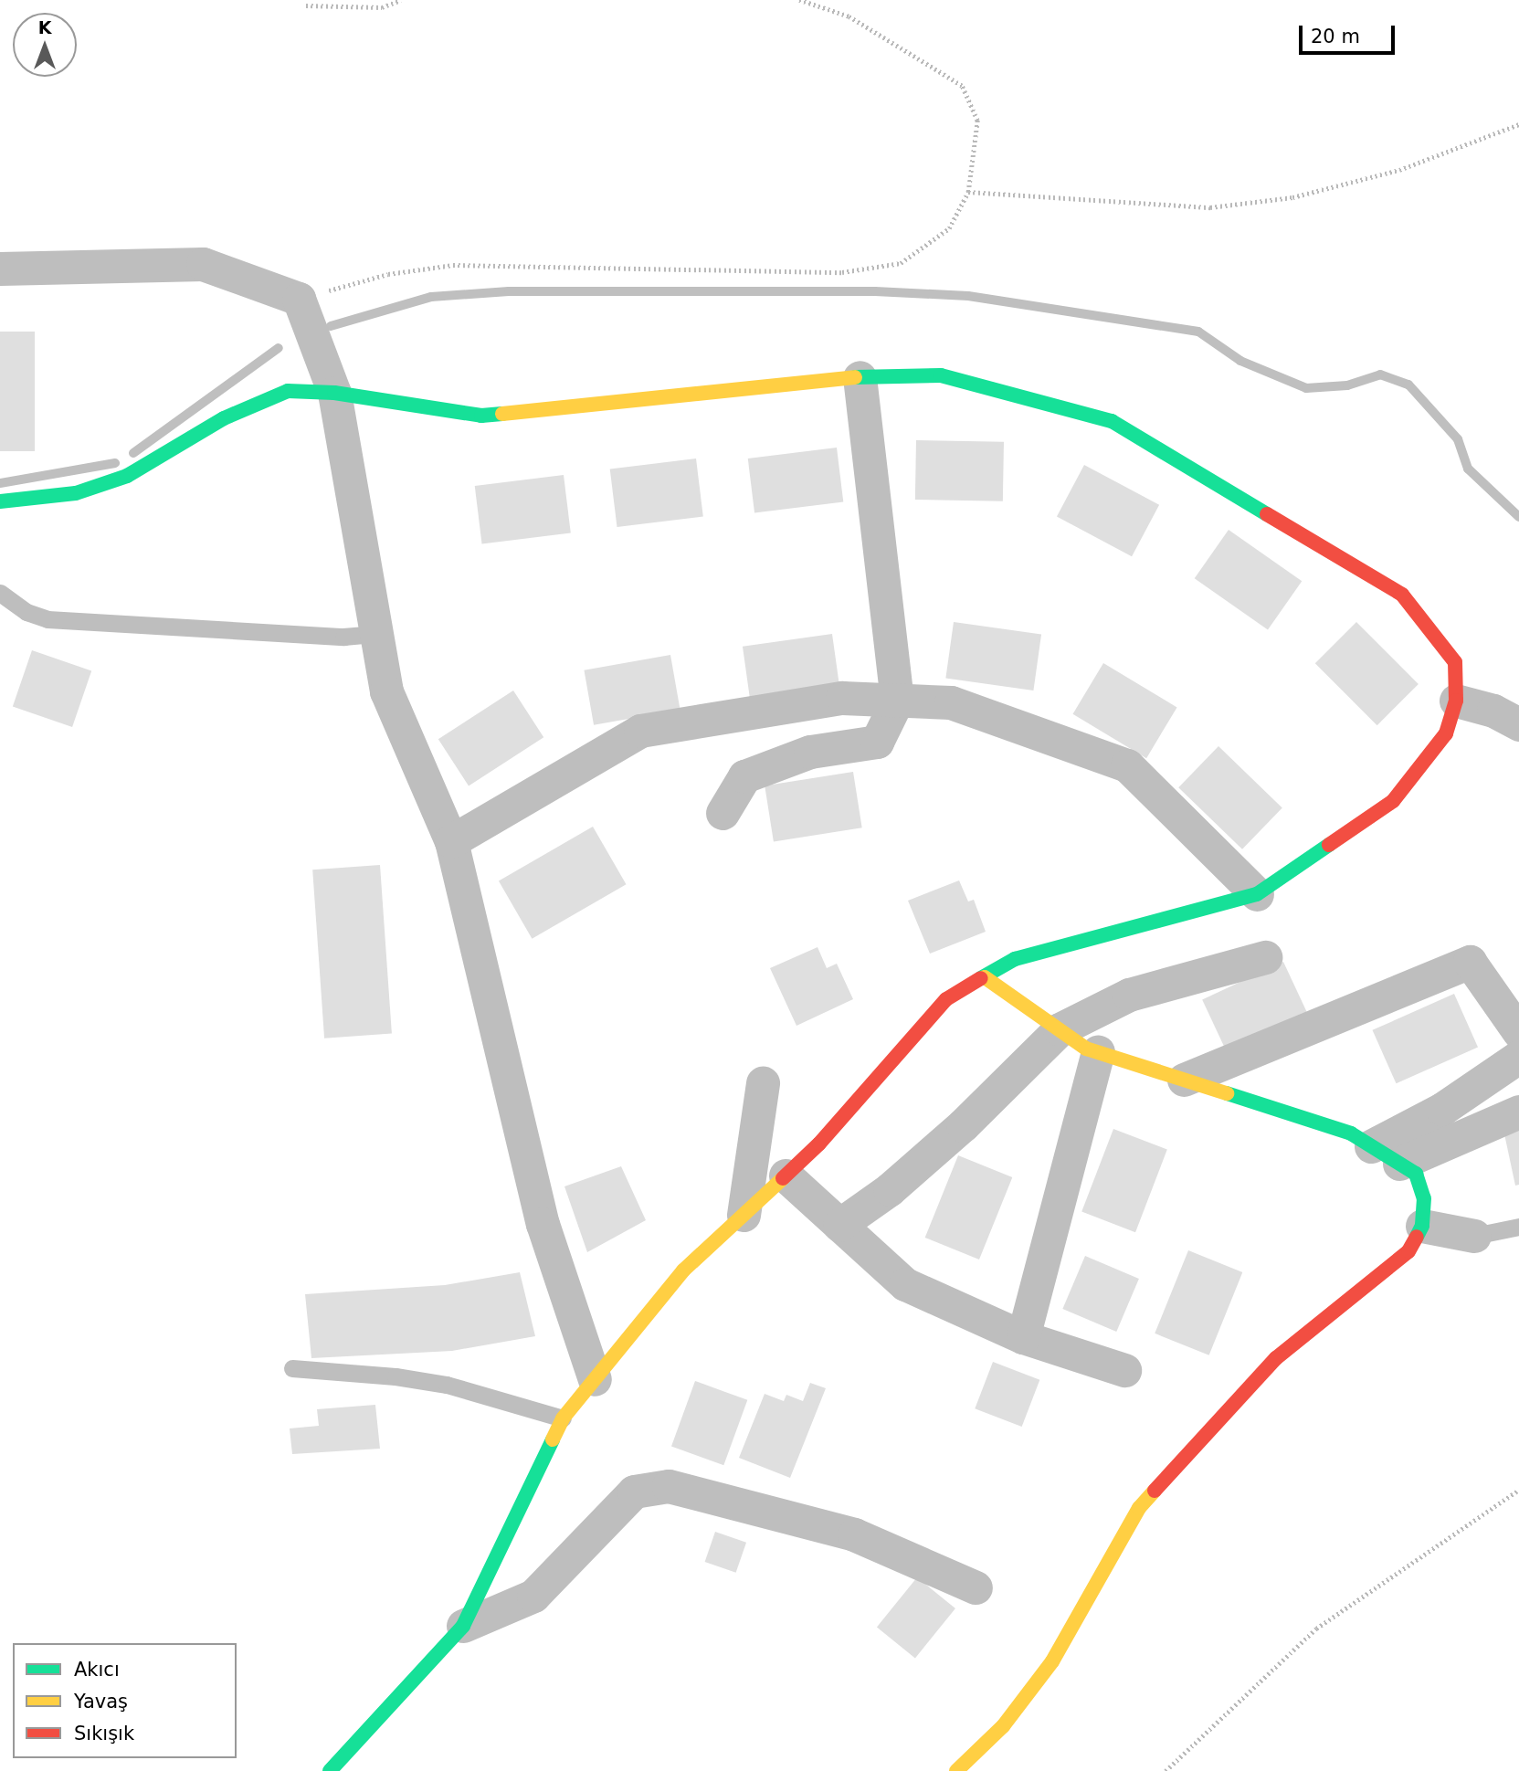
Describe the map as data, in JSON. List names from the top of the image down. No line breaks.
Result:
{"legend":["Akıcı","Yavaş","Sıkışık"],"scale_bar":"20 m","north":"top"}
